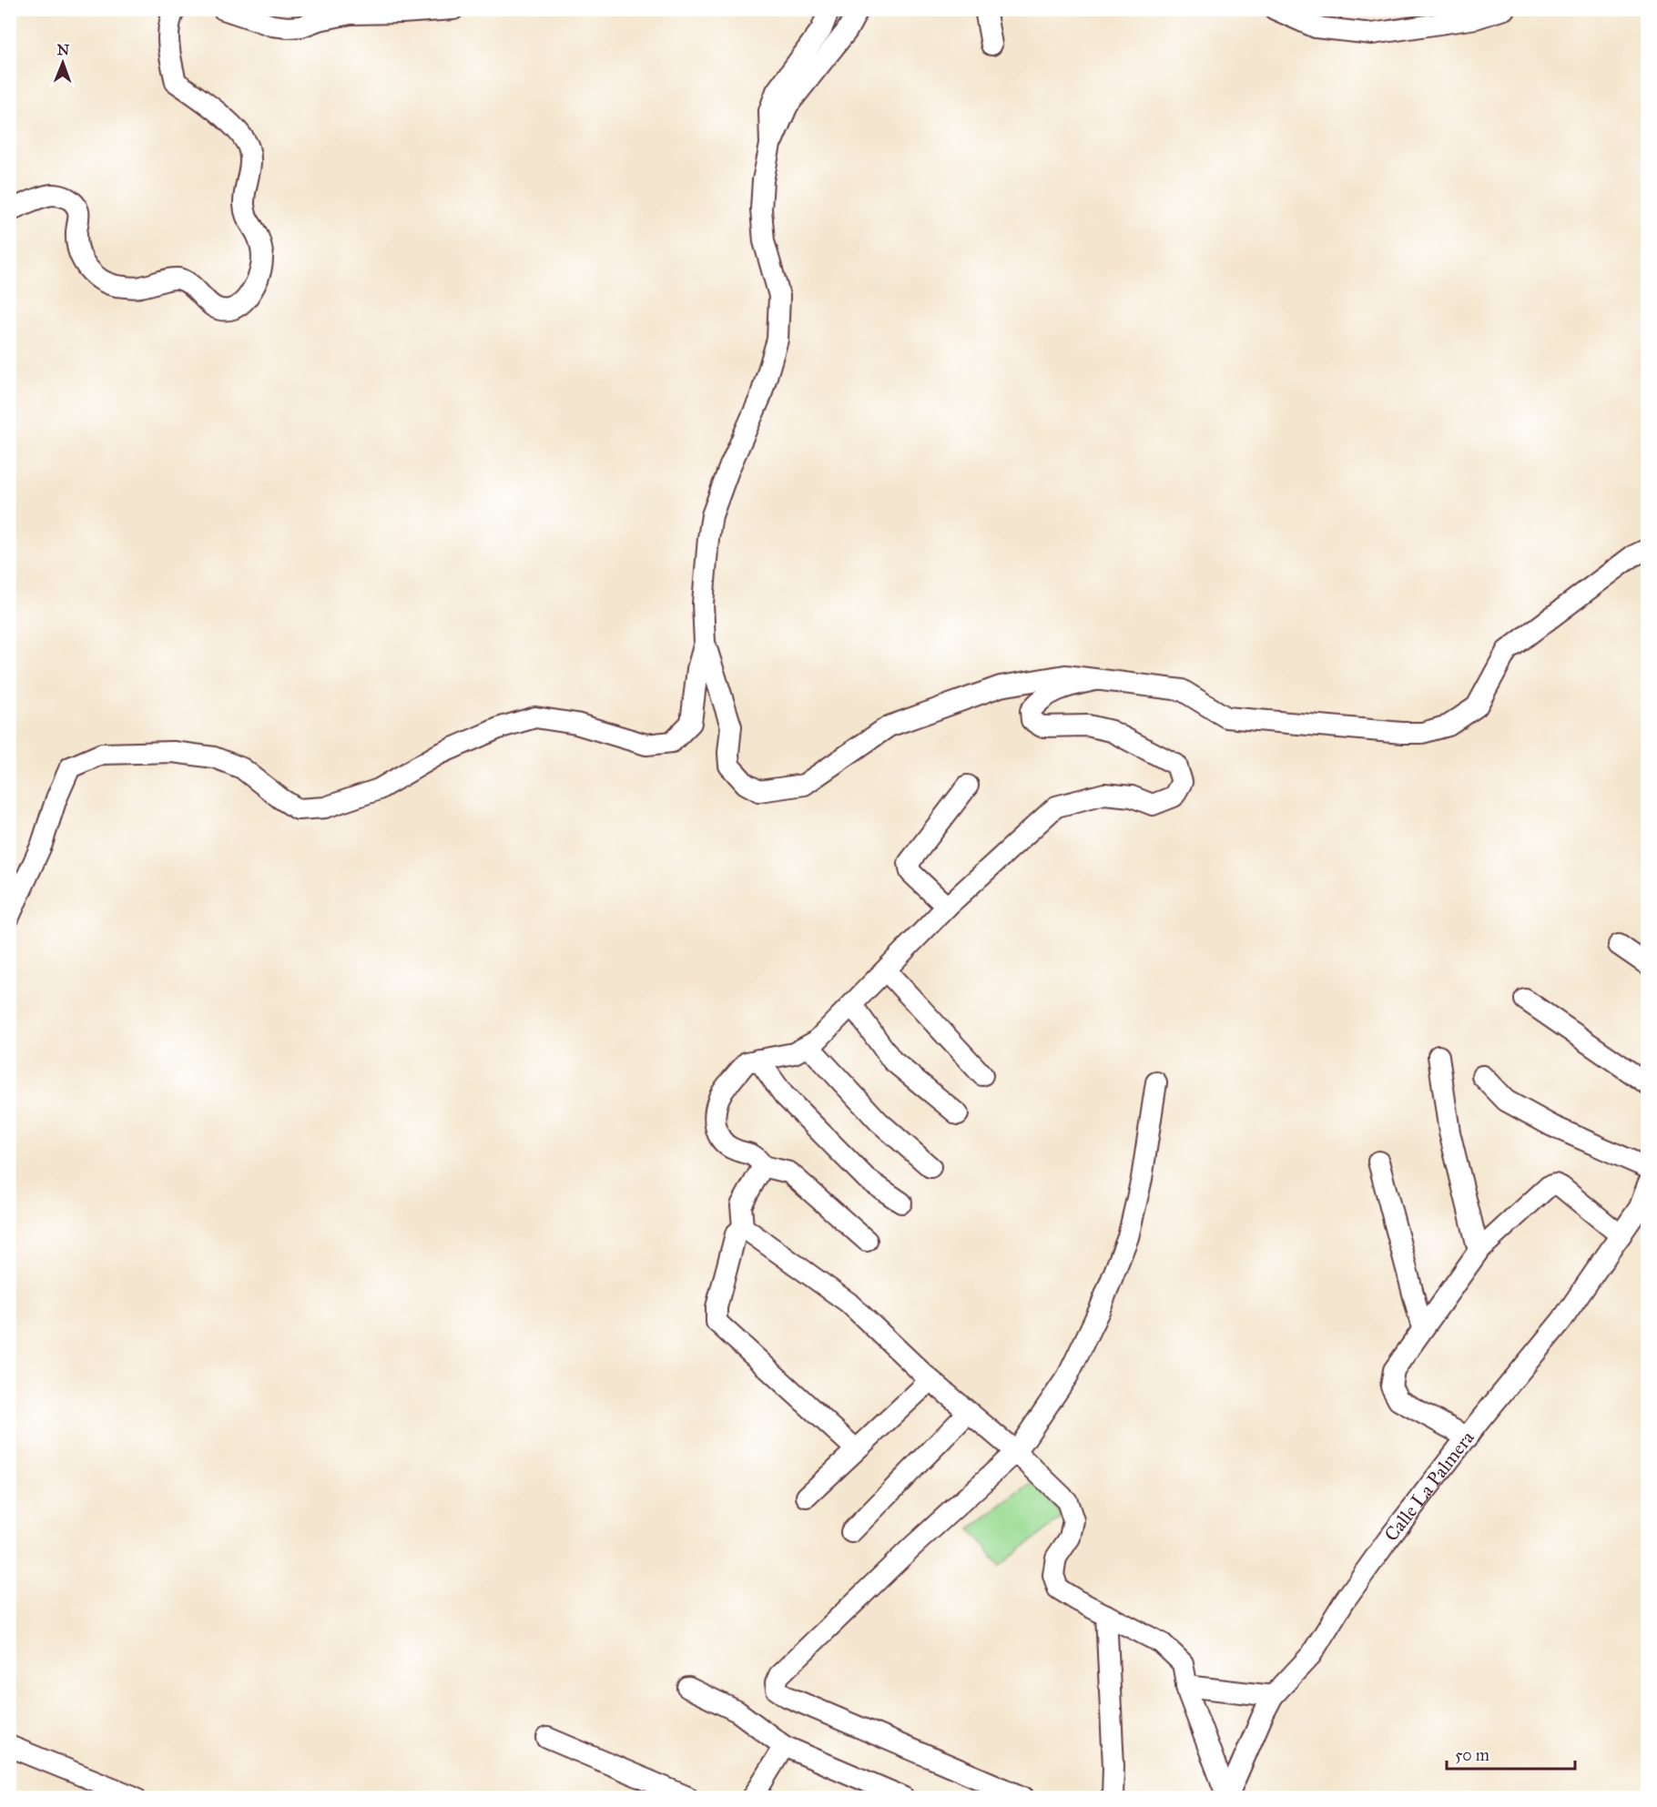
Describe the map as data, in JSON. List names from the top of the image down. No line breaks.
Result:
{"streets":{"street":["Calle La Palmera"]},"scale_bar":"50 m","north":"top"}
